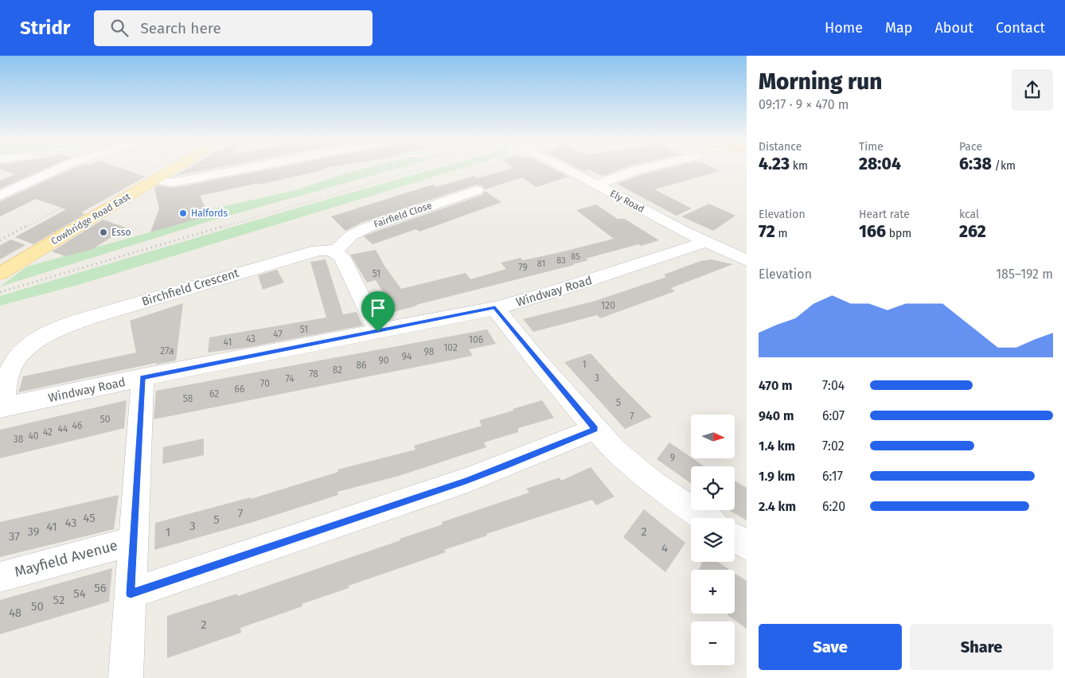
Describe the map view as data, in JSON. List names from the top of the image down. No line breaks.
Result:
{"streets":{"main road":["Cowbridge Road East"],"street":["Ely Road","Fairfield Close","Birchfield Crescent","Windway Road","Mayfield Avenue"]},"crossings":[["Ely Road","Windway Road"],["Fairfield Close","Birchfield Crescent"],["Birchfield Crescent","Windway Road"]],"places":["Halfords","Esso"],"house_numbers":["85","83","81","79","51","120","51","47","43","106","41","102","27a","98","94","90","1","86","82","78","3","74","70","66","62","58","5","7","50","46","44","42","40","38","9","7","45","5","43","3","41","39","2","1","37","4","56","54","52","50","48","2"],"north":"right","page":{"header":"Stridr","search":"Search here","nav":["Home","Map","About","Contact"],"heading":["Morning run","09:17 · 9 × 470 m"],"stats":[["Distance","4.23 km"],["Time","28:04"],["Pace","6:38 /km"],["Elevation","72 m"],["Heart rate","166 bpm"],["kcal","262"]],"chart":["Elevation","185–192 m"],"list":[{"name":"470 m","note":"7:04"},{"name":"940 m","note":"6:07"},{"name":"1.4 km","note":"7:02"},{"name":"1.9 km","note":"6:17"},{"name":"2.4 km","note":"6:20"}],"map_buttons":["+","−"],"buttons":["Save","Share"]}}
